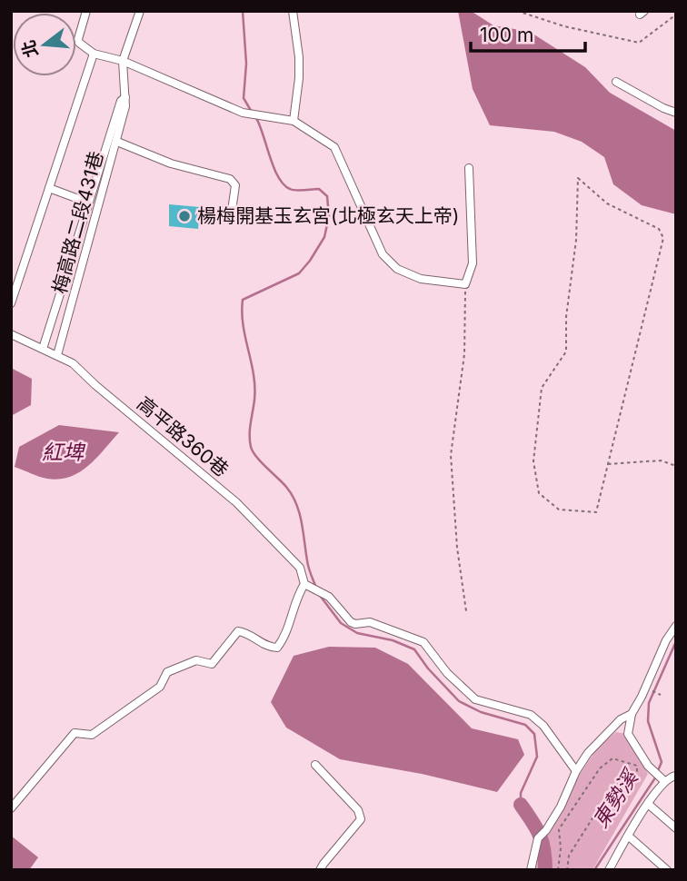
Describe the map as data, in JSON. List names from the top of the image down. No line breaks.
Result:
{"streets":{"street":["梅高路二段431巷","高平路360巷"]},"crossings":[["梅高路二段431巷","高平路360巷"]],"water":["紅埤","東勢溪"],"places":["楊梅開基玉玄宮(北極玄天上帝)"],"scale_bar":"100 m","north":"left"}
